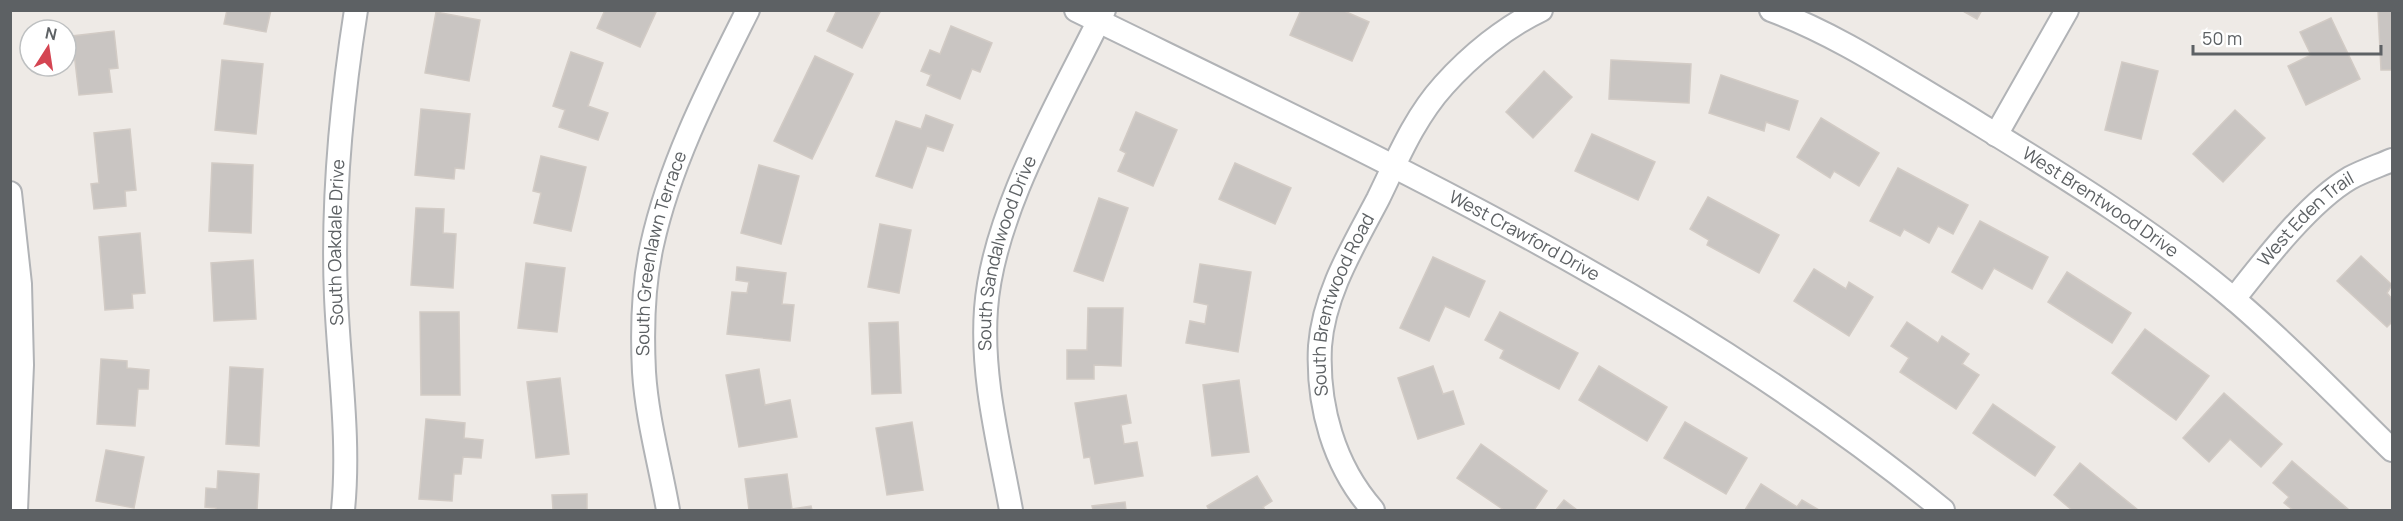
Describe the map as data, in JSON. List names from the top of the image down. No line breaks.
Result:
{"streets":{"street":["West Brentwood Drive","West Eden Trail","West Crawford Drive","South Oakdale Drive","South Greenlawn Terrace","South Sandalwood Drive","South Brentwood Road"]},"crossings":[["West Brentwood Drive","West Eden Trail"],["West Crawford Drive","South Sandalwood Drive"],["West Crawford Drive","South Brentwood Road"]],"scale_bar":"50 m","north":"top"}
